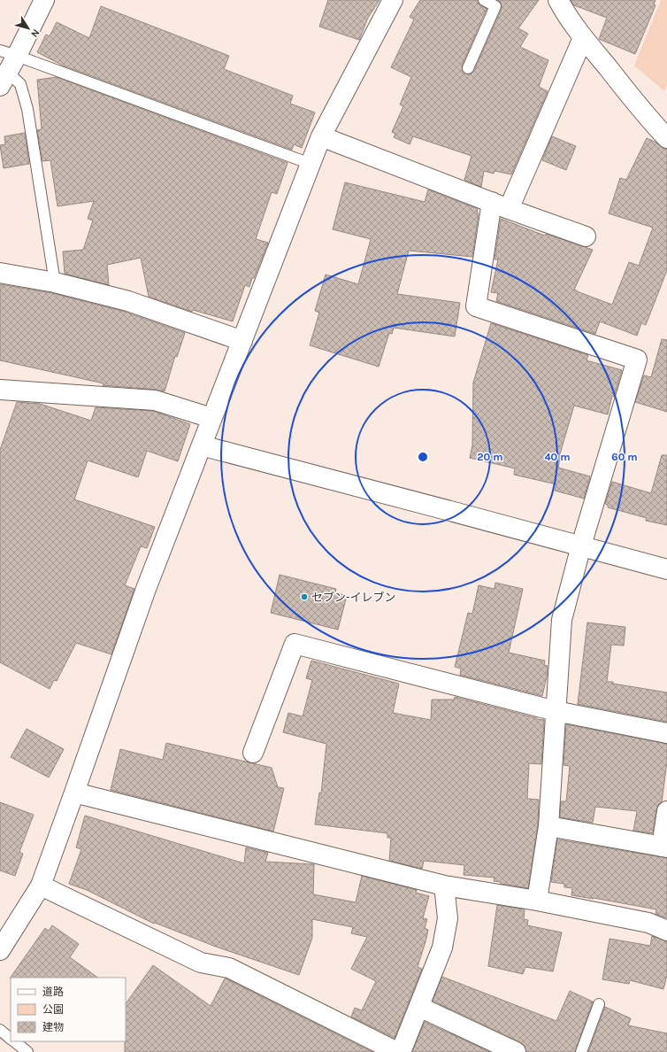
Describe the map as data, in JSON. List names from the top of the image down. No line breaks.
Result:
{"places":["セブン-イレブン"],"legend":["道路","公園","建物"],"north":"bottom right","rings":["20 m","40 m","60 m"]}
